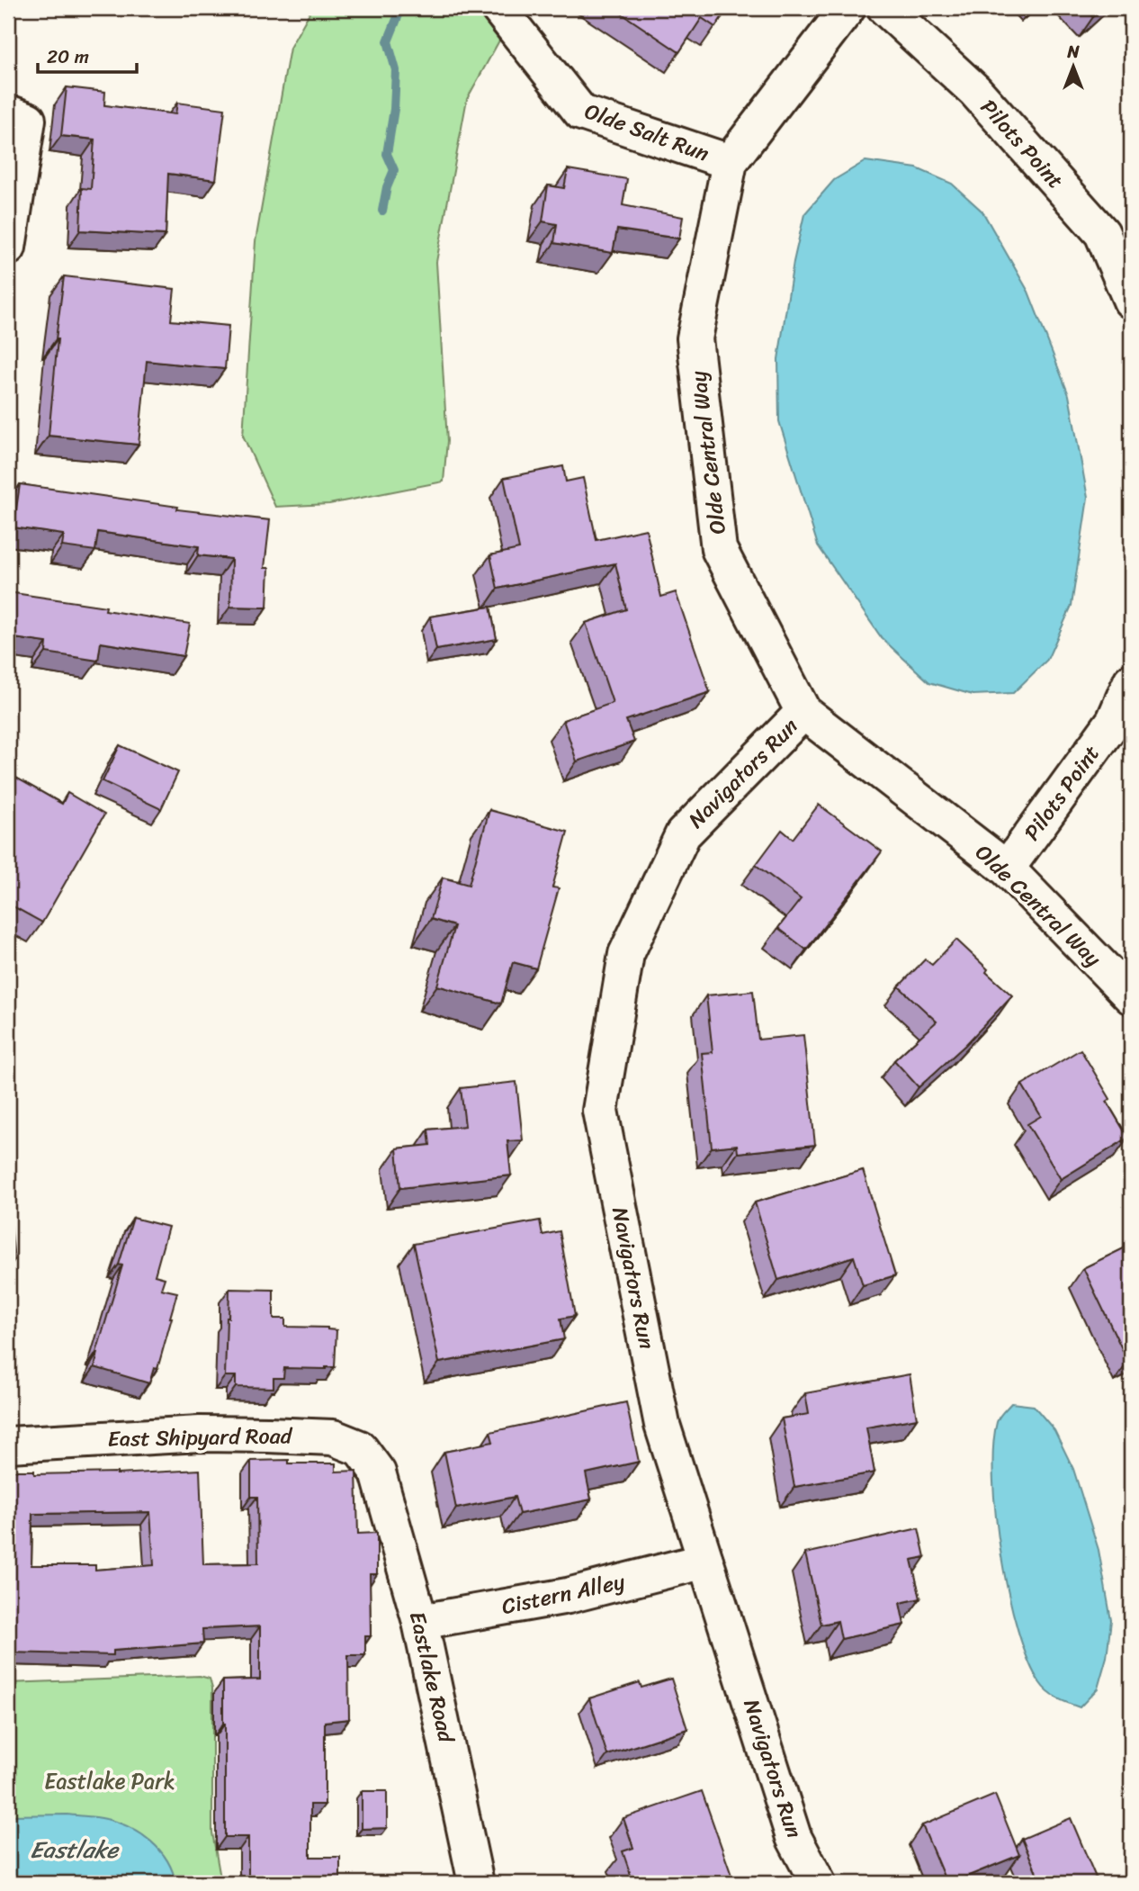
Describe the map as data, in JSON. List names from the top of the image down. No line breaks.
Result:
{"streets":{"street":["Olde Salt Run","Pilots Point","Olde Central Way","Navigators Run","East Shipyard Road","Cistern Alley","Eastlake Road"]},"crossings":[["Olde Salt Run","Olde Central Way"],["Pilots Point","Olde Central Way"],["Olde Central Way","Navigators Run"],["Navigators Run","Cistern Alley"],["East Shipyard Road","Eastlake Road"],["Cistern Alley","Eastlake Road"]],"water":["Eastlake"],"parks":["Eastlake Park"],"scale_bar":"20 m","north":"top"}
